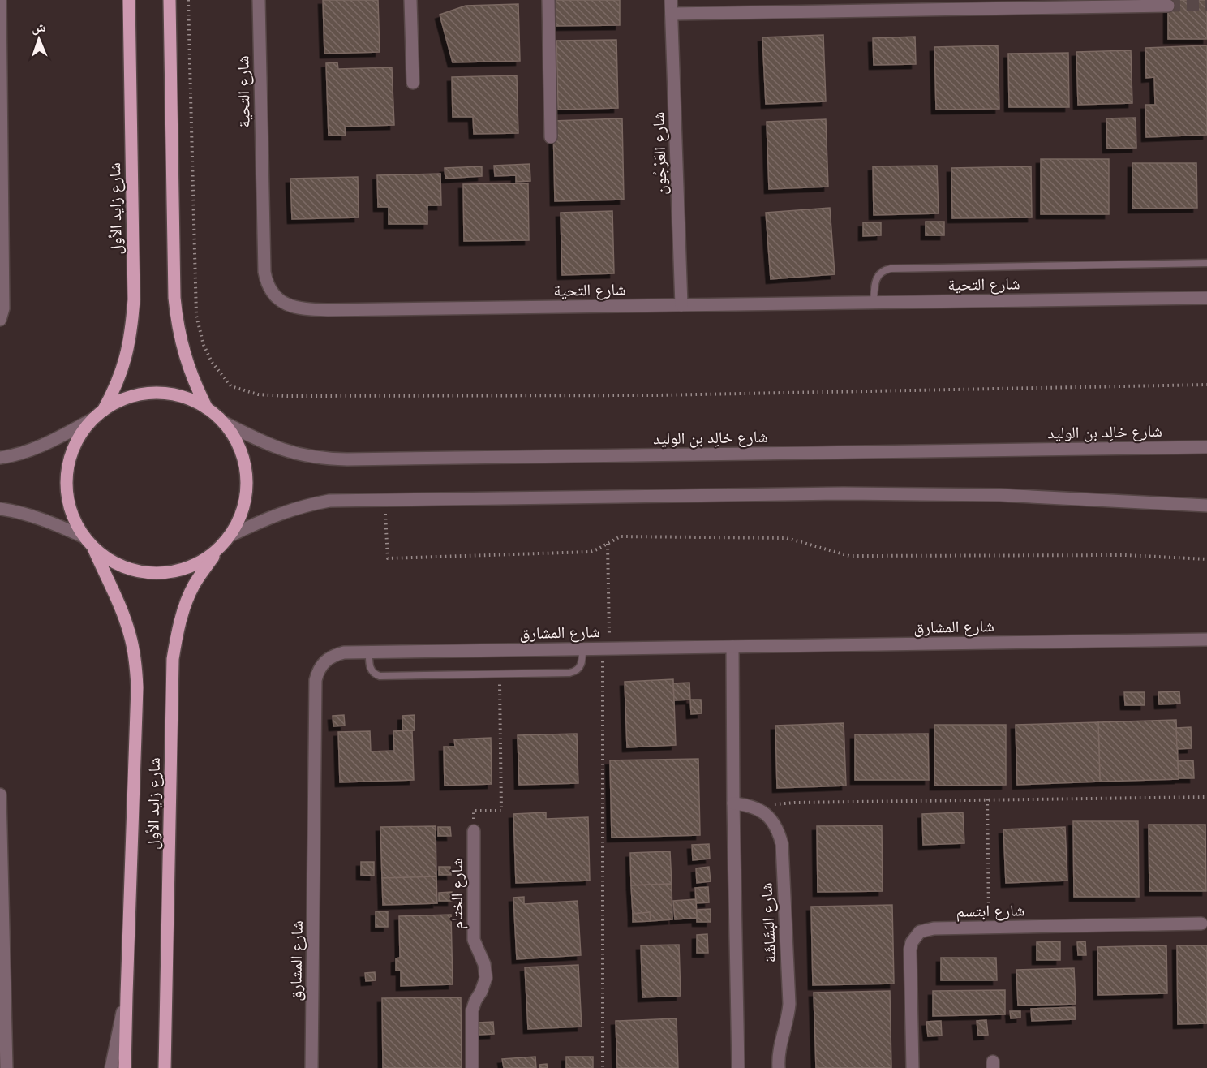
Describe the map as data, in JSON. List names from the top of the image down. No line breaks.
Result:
{"streets":{"main road":["شارع زايد الأول"],"street":["شارع التحية","شارع العَرْجُون","شارع خالِد بن الوليد","شارع المشارق","شارع الختام","شارع ابتسم","شارع البَشَاشَة"]},"crossings":[["شارع التحية","شارع العَرْجُون"],["شارع المشارق","شارع البَشَاشَة"]],"north":"top"}
